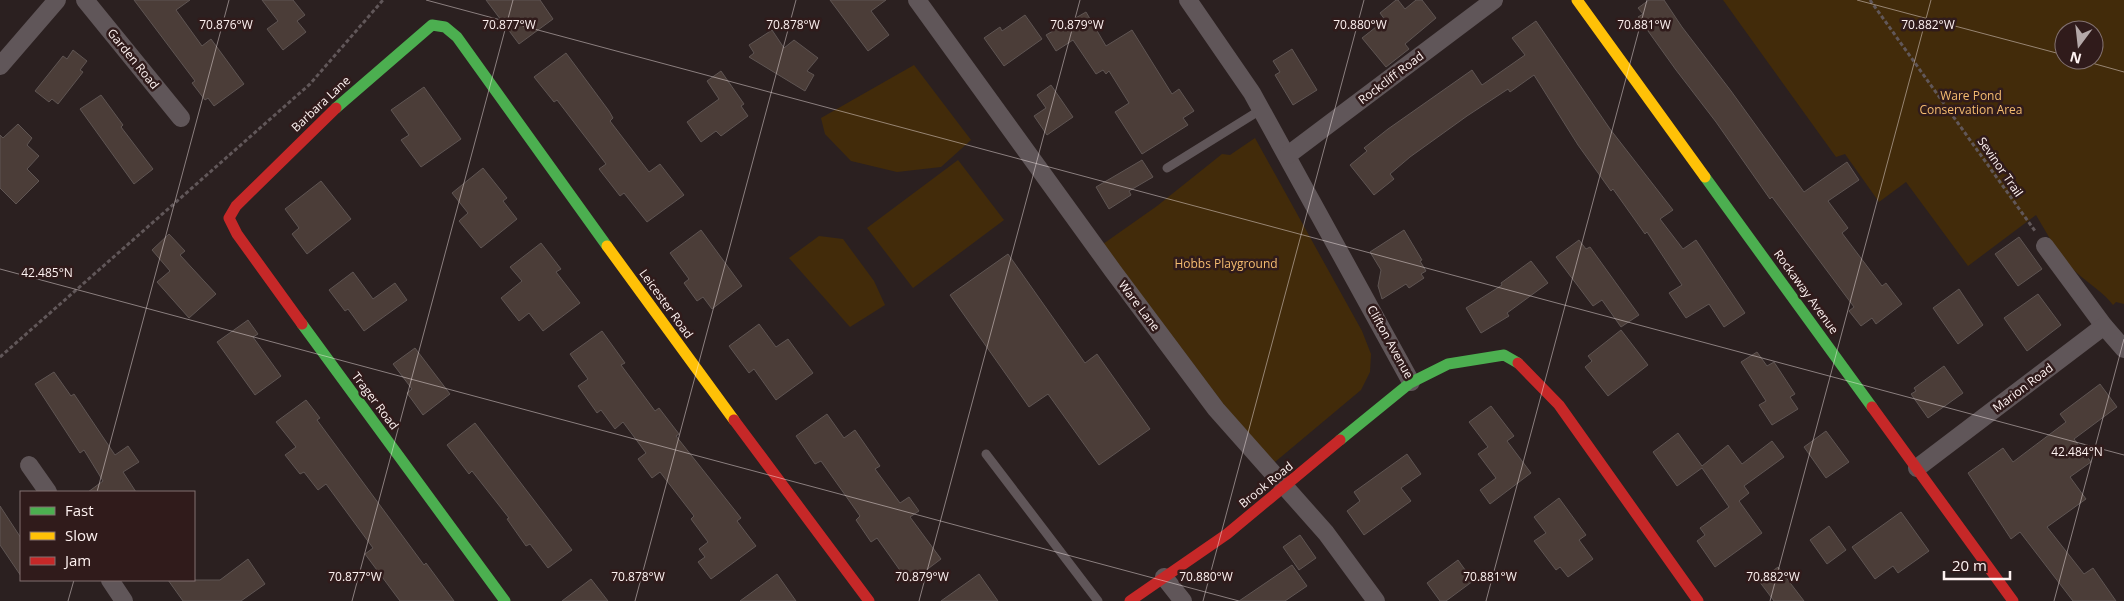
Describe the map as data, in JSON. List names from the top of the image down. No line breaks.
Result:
{"streets":{"street":["Garden Road","Rockcliff Road","Barbara Lane","Rockaway Avenue","Leicester Road","Ware Lane","Clifton Avenue","Marion Road","Trager Road","Brook Road"],"path":["Sevinor Trail"]},"crossings":[["Rockcliff Road","Clifton Avenue"],["Barbara Lane","Leicester Road"],["Barbara Lane","Trager Road"],["Rockaway Avenue","Marion Road"],["Ware Lane","Brook Road"],["Clifton Avenue","Brook Road"]],"parks":["Ware Pond Conservation Area","Hobbs Playground"],"legend":["Fast","Slow","Jam"],"scale_bar":"20 m","north":"bottom","coordinates":["70.876°W","70.877°W","70.878°W","70.879°W","70.880°W","70.881°W","70.882°W","42.485°N","42.484°N"]}
